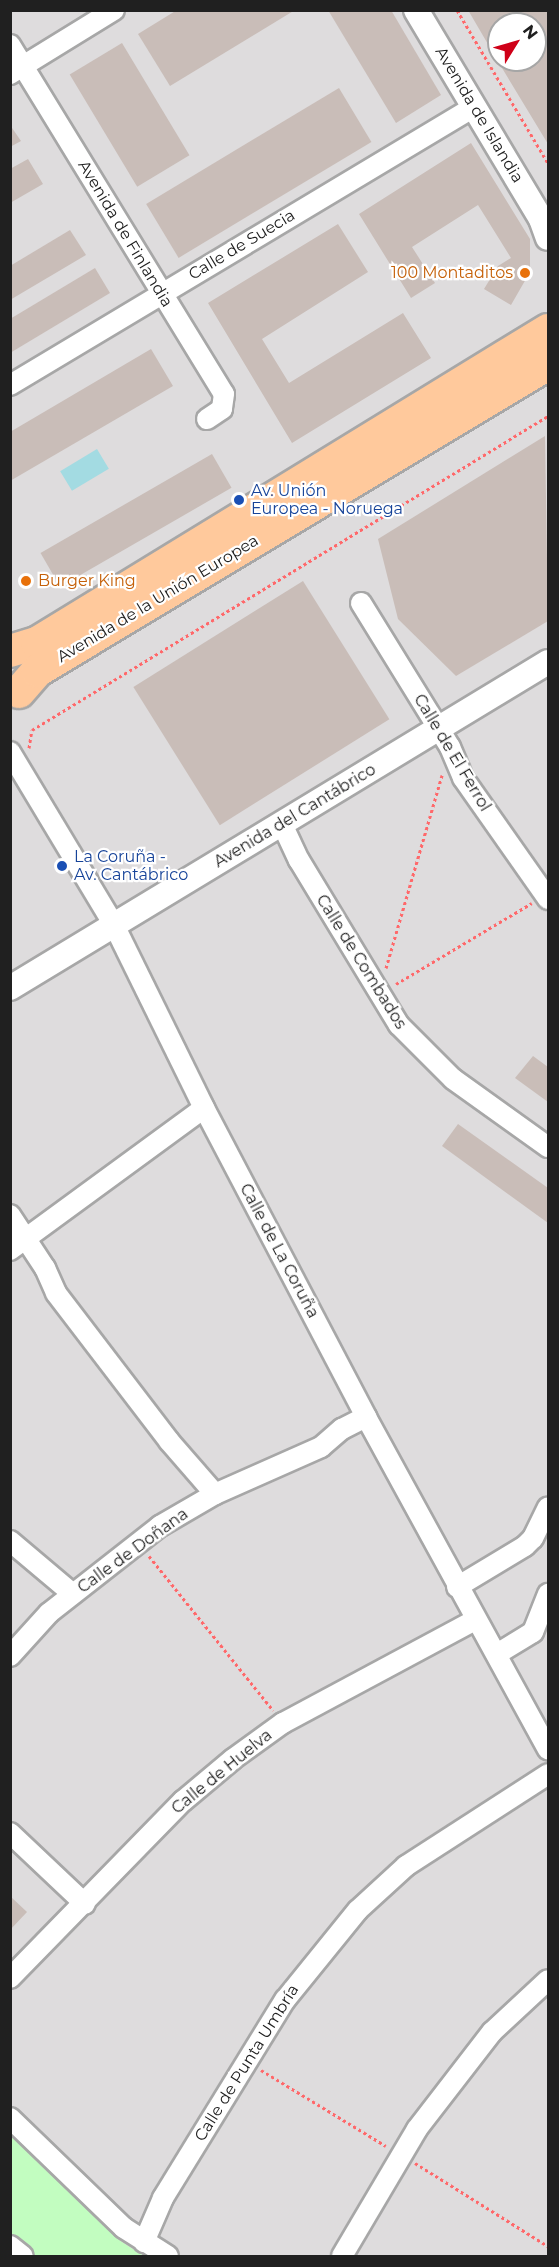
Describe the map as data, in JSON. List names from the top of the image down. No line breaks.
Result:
{"streets":{"main road":["Avenida de la Unión Europea"],"street":["Avenida de Islandia","Avenida de Finlandia","Calle de Suecia","Calle de El Ferrol","Avenida del Cantábrico","Calle de Combados","Calle de La Coruña","Calle de Doñana","Calle de Huelva","Calle de Punta Umbría"]},"crossings":[["Avenida de Islandia","Calle de Suecia"],["Avenida de Finlandia","Calle de Suecia"],["Calle de El Ferrol","Avenida del Cantábrico"],["Avenida del Cantábrico","Calle de Combados"],["Avenida del Cantábrico","Calle de La Coruña"],["Calle de La Coruña","Calle de Doñana"],["Calle de La Coruña","Calle de Huelva"]],"places":["100 Montaditos","Av. Unión Europea - Noruega","Burger King","La Coruña - Av. Cantábrico"],"north":"top right"}
